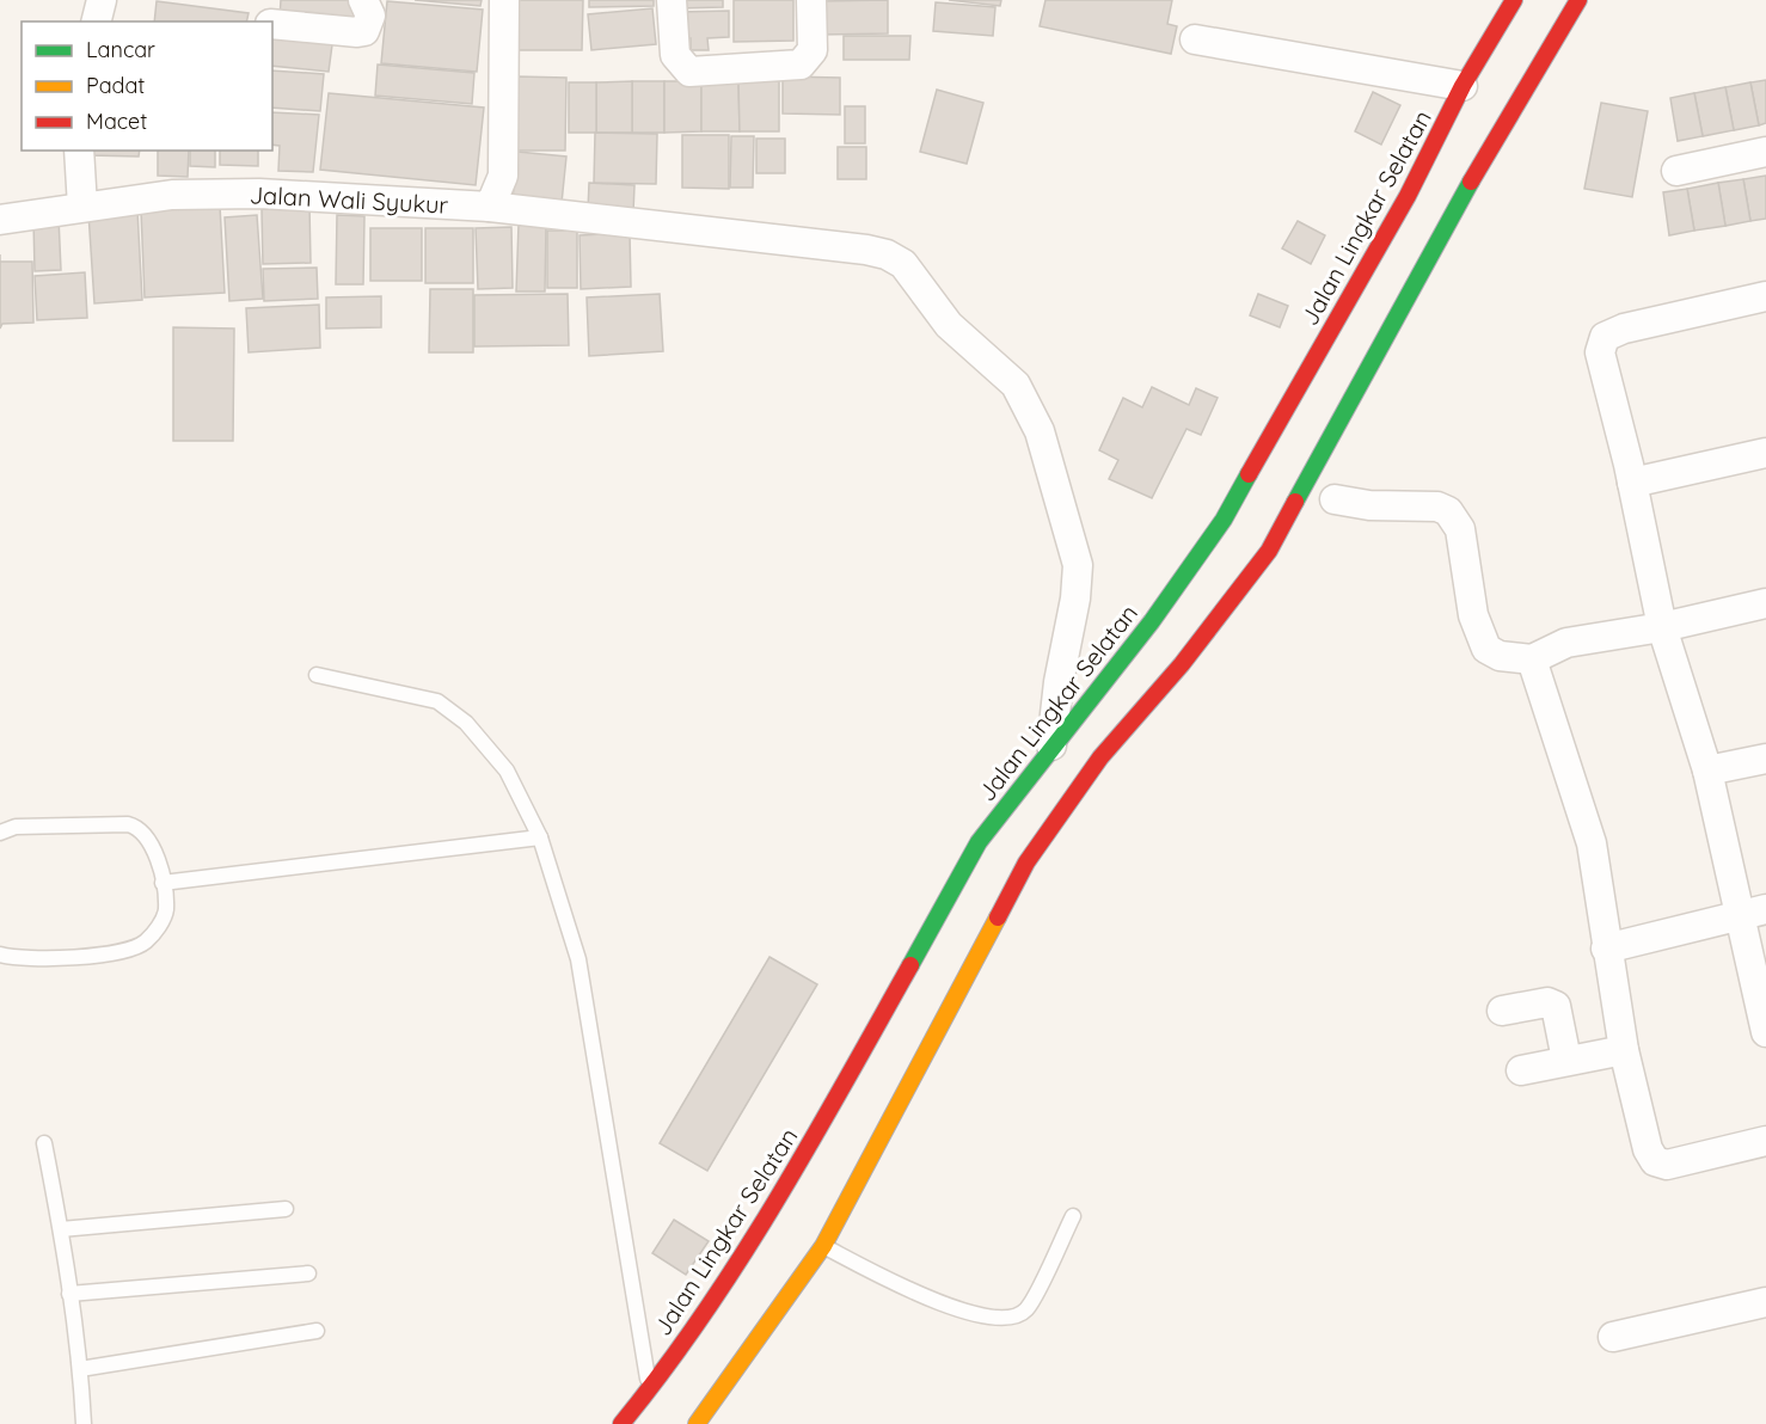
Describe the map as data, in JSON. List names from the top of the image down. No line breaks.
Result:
{"streets":{"highway":["Jalan Lingkar Selatan"],"street":["Jalan Wali Syukur"]},"crossings":[["Jalan Wali Syukur","Jalan Lingkar Selatan"]],"legend":["Lancar","Padat","Macet"]}
